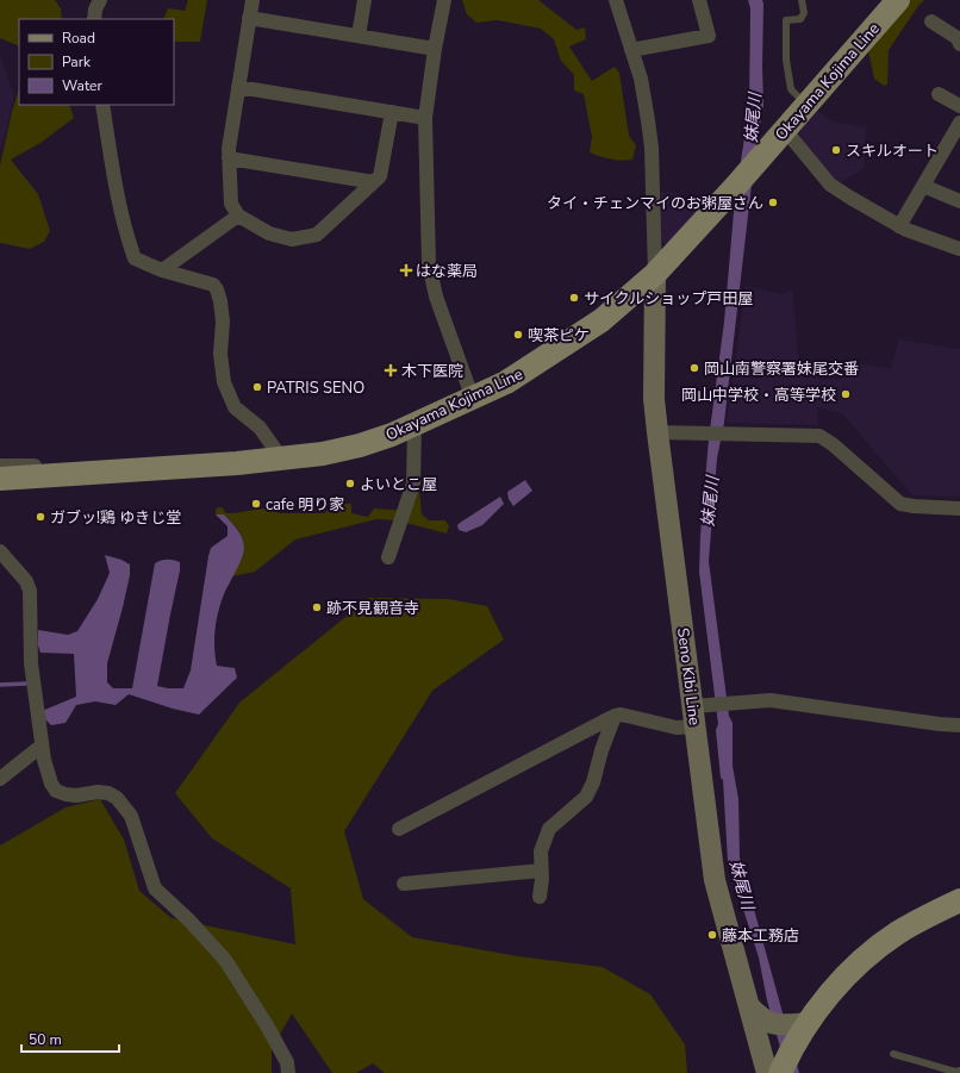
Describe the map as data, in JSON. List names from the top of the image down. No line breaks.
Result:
{"streets":{"main road":["Okayama Kojima Line","Seno Kibi Line"]},"crossings":[["Okayama Kojima Line","Seno Kibi Line"]],"water":["妹尾川"],"places":{"other":["スキルオート","タイ・チェンマイのお粥屋さん","サイクルショップ戸田屋","喫茶ピケ","岡山南警察署妹尾交番","PATRIS SENO","岡山中学校・高等学校","よいとこ屋","cafe 明り家","ガブッ!鶏 ゆきじ堂","跡不見観音寺","藤本工務店"],"health":["はな薬局","木下医院"]},"legend":["Road","Park","Water"],"scale_bar":"50 m"}
